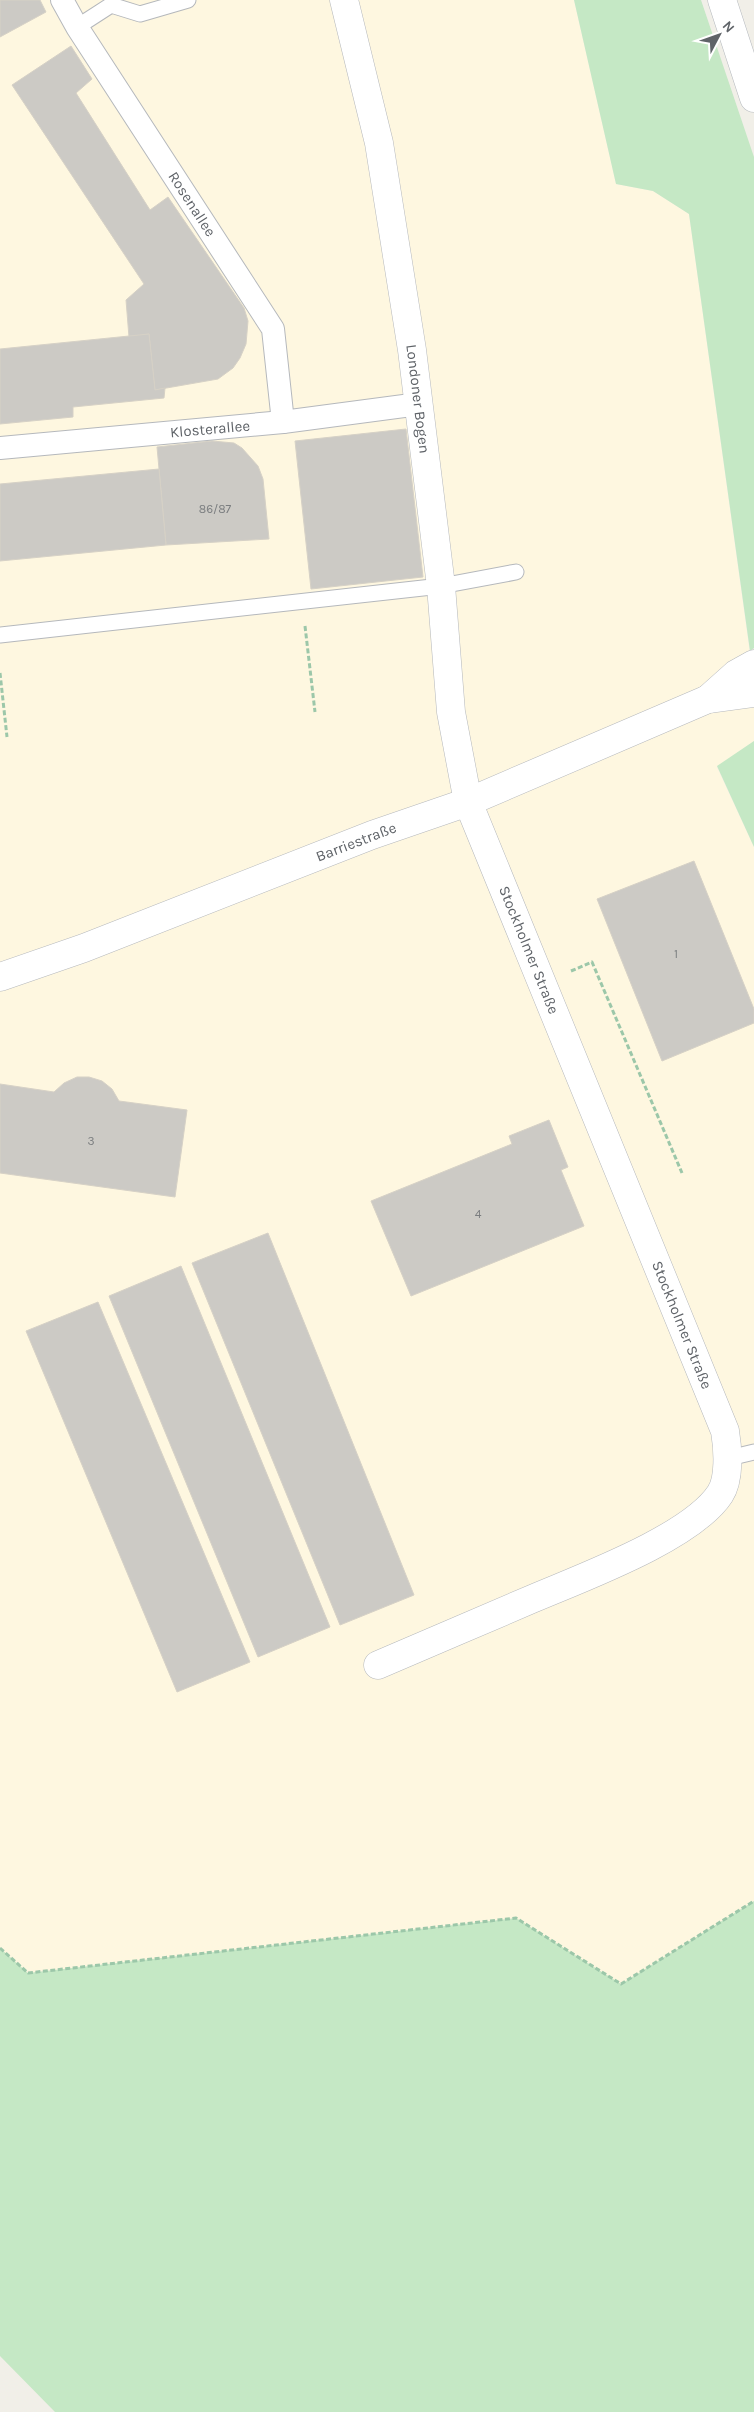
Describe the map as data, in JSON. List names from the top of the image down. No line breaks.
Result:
{"streets":{"street":["Rosenallee","Londoner Bogen","Klosterallee","Barriestraße","Stockholmer Straße"]},"crossings":[["Rosenallee","Klosterallee"],["Londoner Bogen","Klosterallee"],["Londoner Bogen","Barriestraße"],["Londoner Bogen","Stockholmer Straße"],["Barriestraße","Stockholmer Straße"]],"house_numbers":["86/87","1","3","4"],"north":"top right"}
